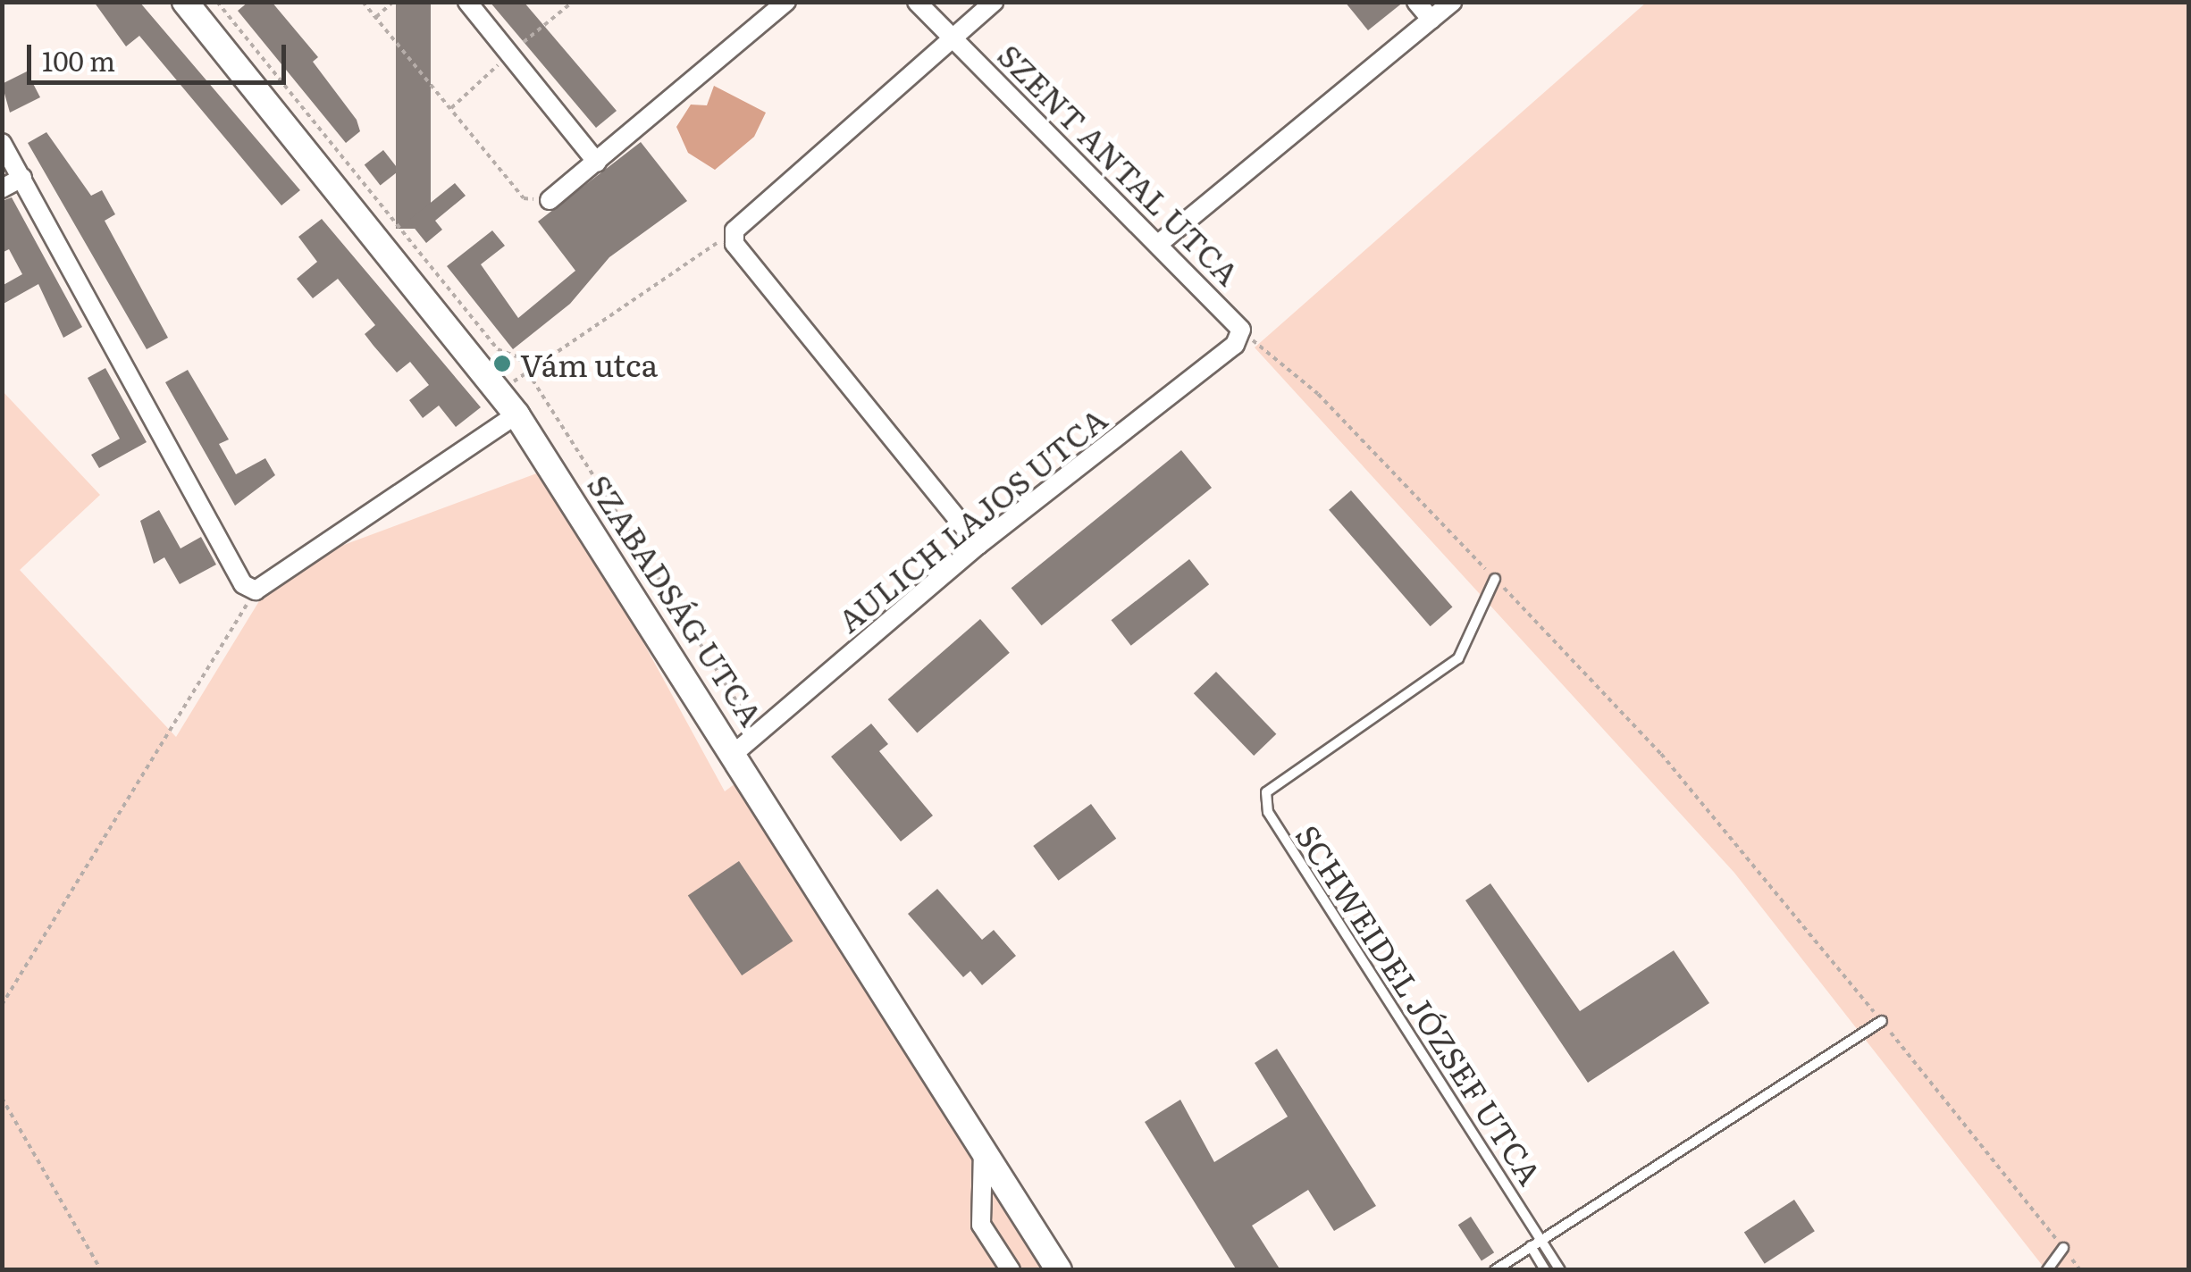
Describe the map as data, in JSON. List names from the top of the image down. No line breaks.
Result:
{"streets":{"main road":["SZABADSÁG UTCA"],"street":["SZENT ANTAL UTCA","AULICH LAJOS UTCA"],"lane":["SCHWEIDEL JÓZSEF UTCA"]},"crossings":[["SZENT ANTAL UTCA","AULICH LAJOS UTCA"],["AULICH LAJOS UTCA","SZABADSÁG UTCA"]],"places":["Vám utca"],"scale_bar":"100 m"}
